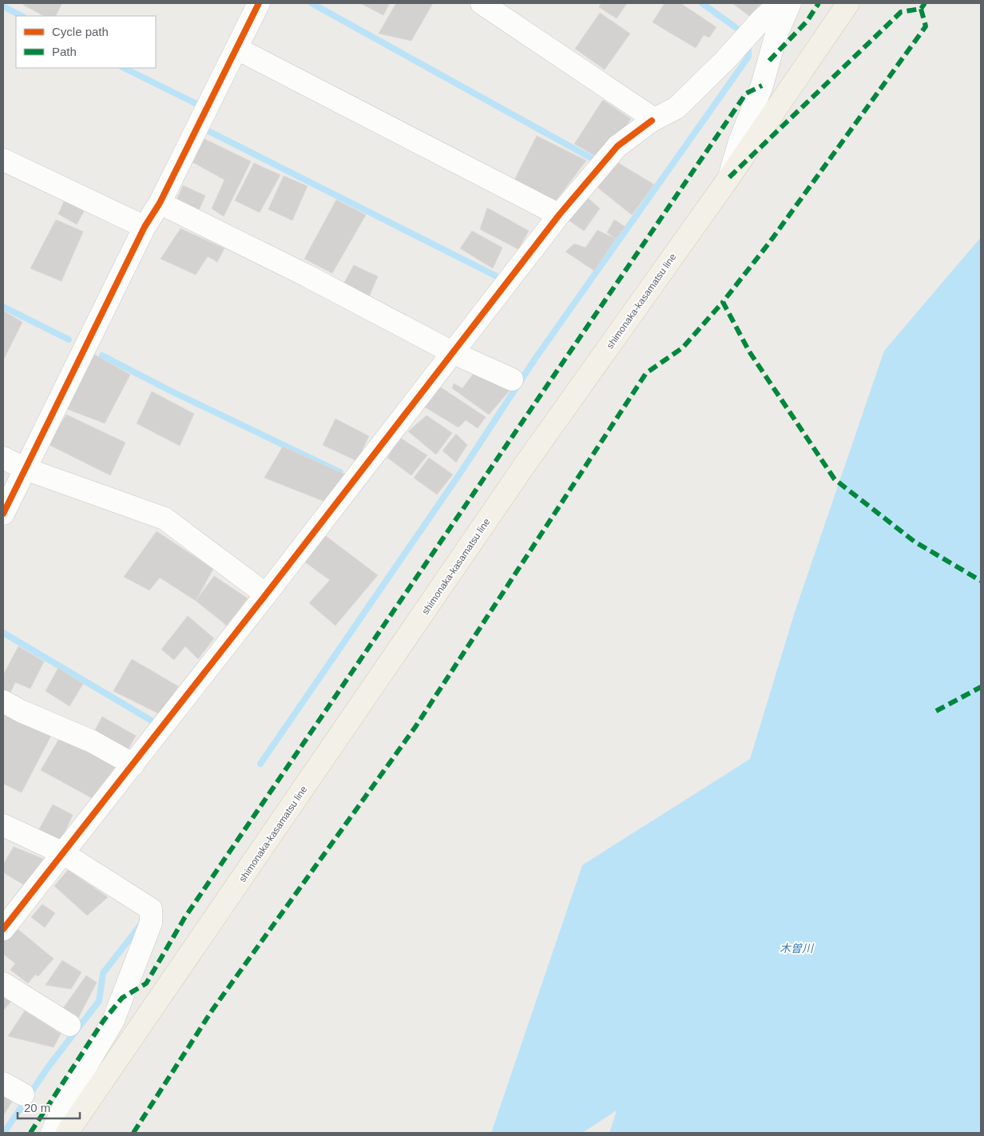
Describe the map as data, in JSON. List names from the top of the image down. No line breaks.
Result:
{"streets":{"main road":["shimonaka-kasamatsu line"]},"water":["木曽川"],"legend":["Cycle path","Path"],"scale_bar":"20 m"}
